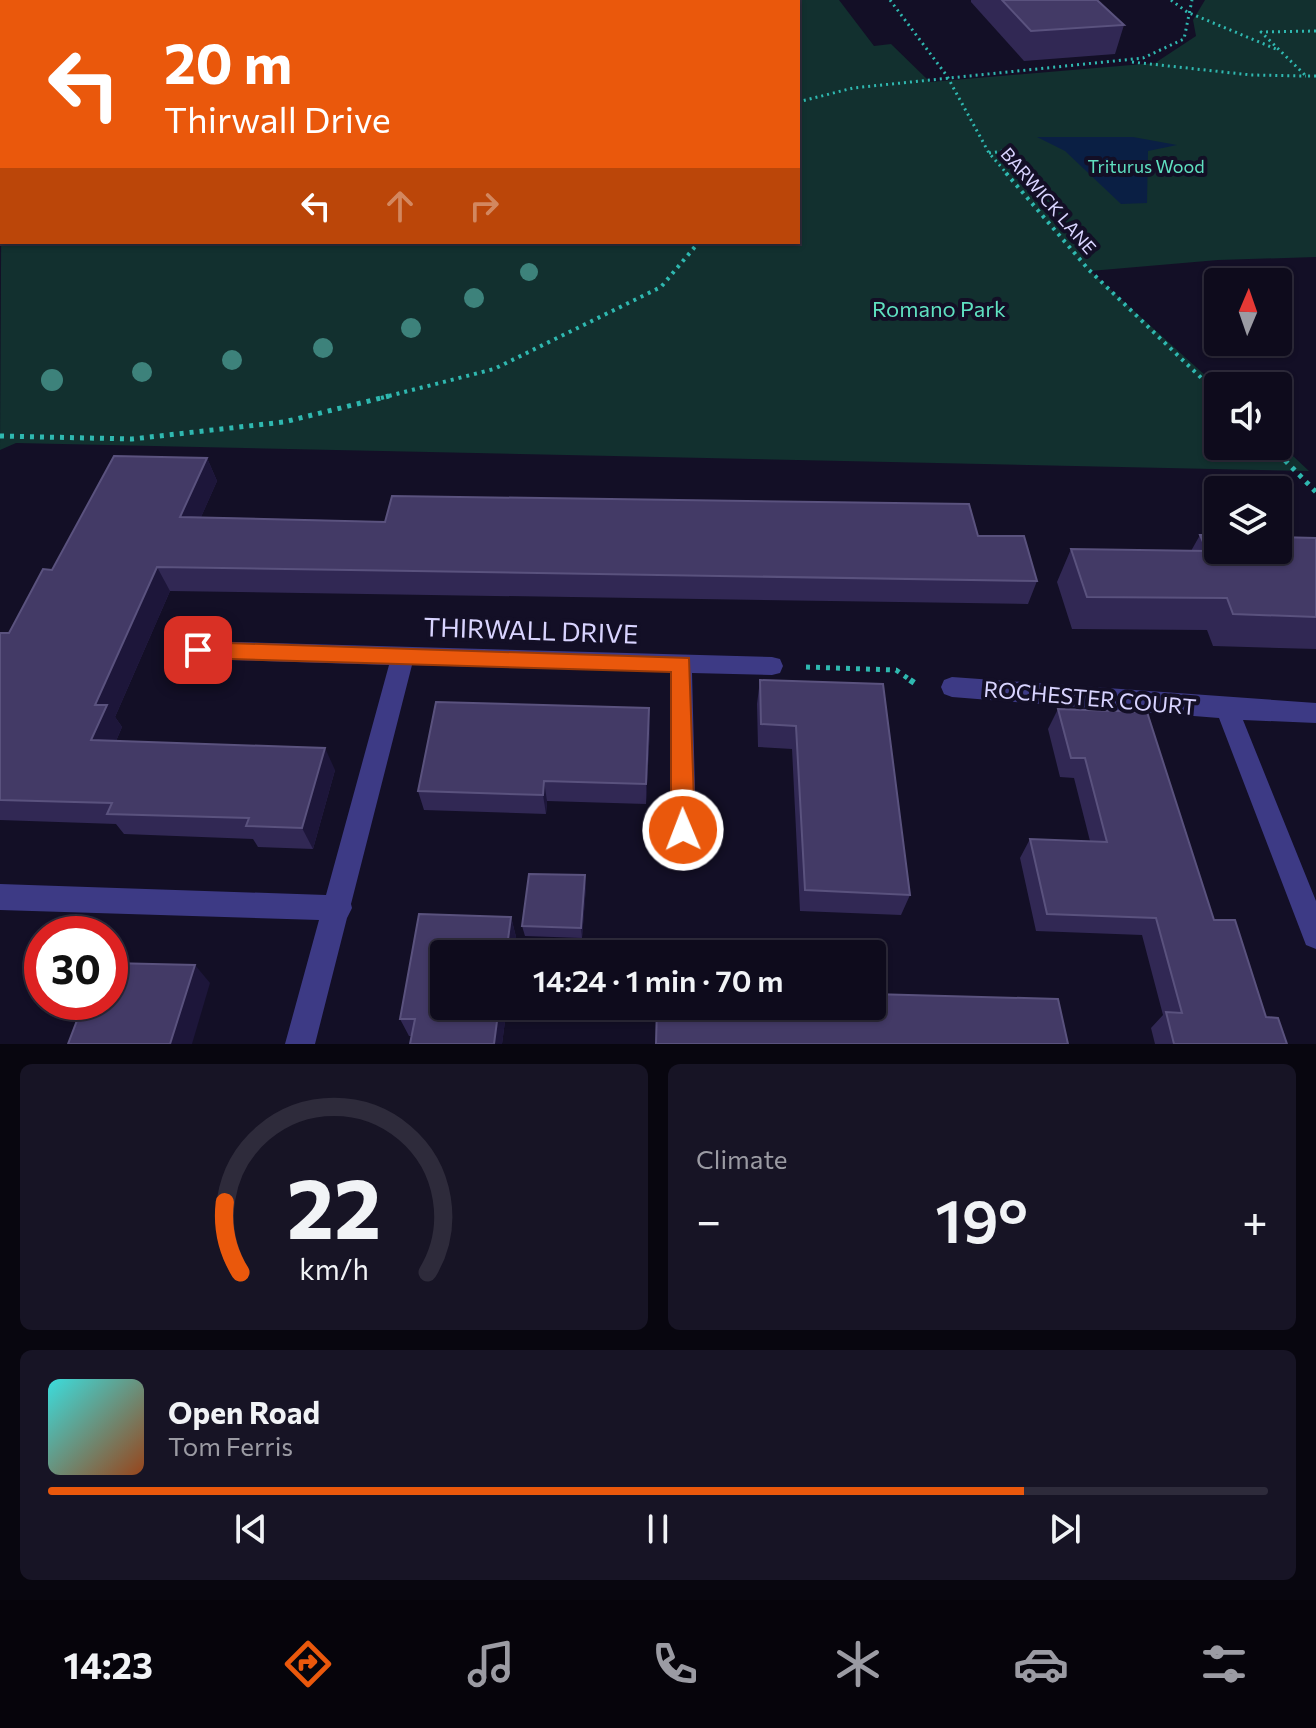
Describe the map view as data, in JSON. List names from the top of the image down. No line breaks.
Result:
{"streets":{"street":["THIRWALL DRIVE","ROCHESTER COURT"],"path":["BARWICK LANE"]},"parks":["Triturus Wood","Romano Park"],"north":"top","page":{"turn":["20 m","Thirwall Drive"],"limit":"30","trip":"14:24 · 1 min · 70 m","tile":"Climate","heat":["−","19°","+"],"song":["Open Road","Tom Ferris"],"tabs":"14:23","gauge":["22","km/h"]}}
